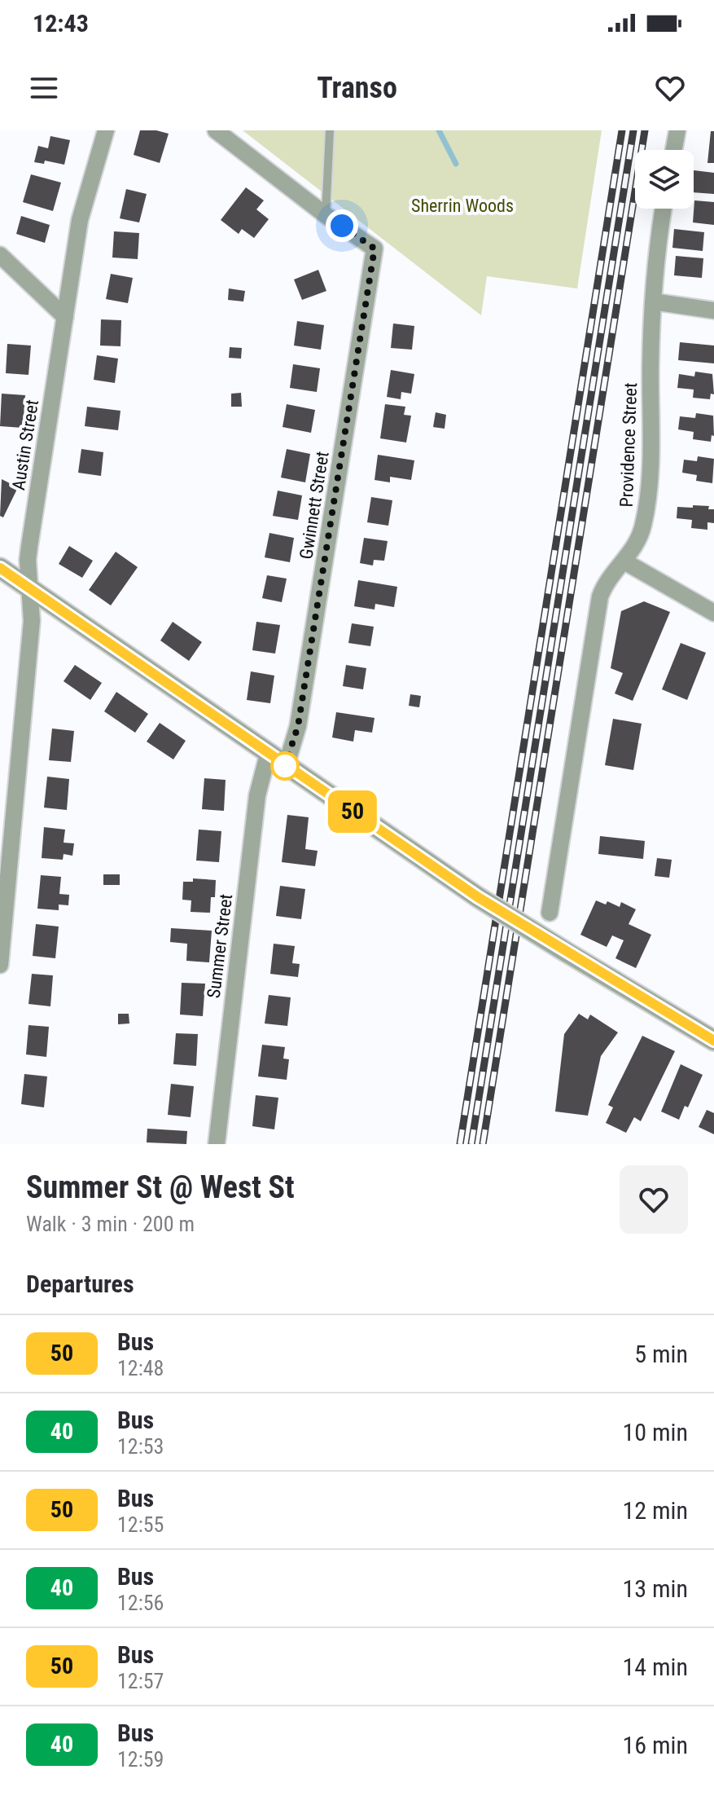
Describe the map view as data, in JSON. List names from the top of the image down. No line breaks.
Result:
{"streets":{"street":["Austin Street","Providence Street","Gwinnett Street","Summer Street"]},"parks":["Sherrin Woods"],"lines":["bus line 50"],"page":{"status":"12:43","header":"Transo","on_map":"50","heading":[["Summer St @ West St","Walk · 3 min · 200 m"],"Departures"],"list":[{"mark":"50","name":"Bus","note":"12:48","value":"5 min"},{"mark":"40","name":"Bus","note":"12:53","value":"10 min"},{"mark":"50","name":"Bus","note":"12:55","value":"12 min"},{"mark":"40","name":"Bus","note":"12:56","value":"13 min"},{"mark":"50","name":"Bus","note":"12:57","value":"14 min"},{"mark":"40","name":"Bus","note":"12:59","value":"16 min"}]}}
